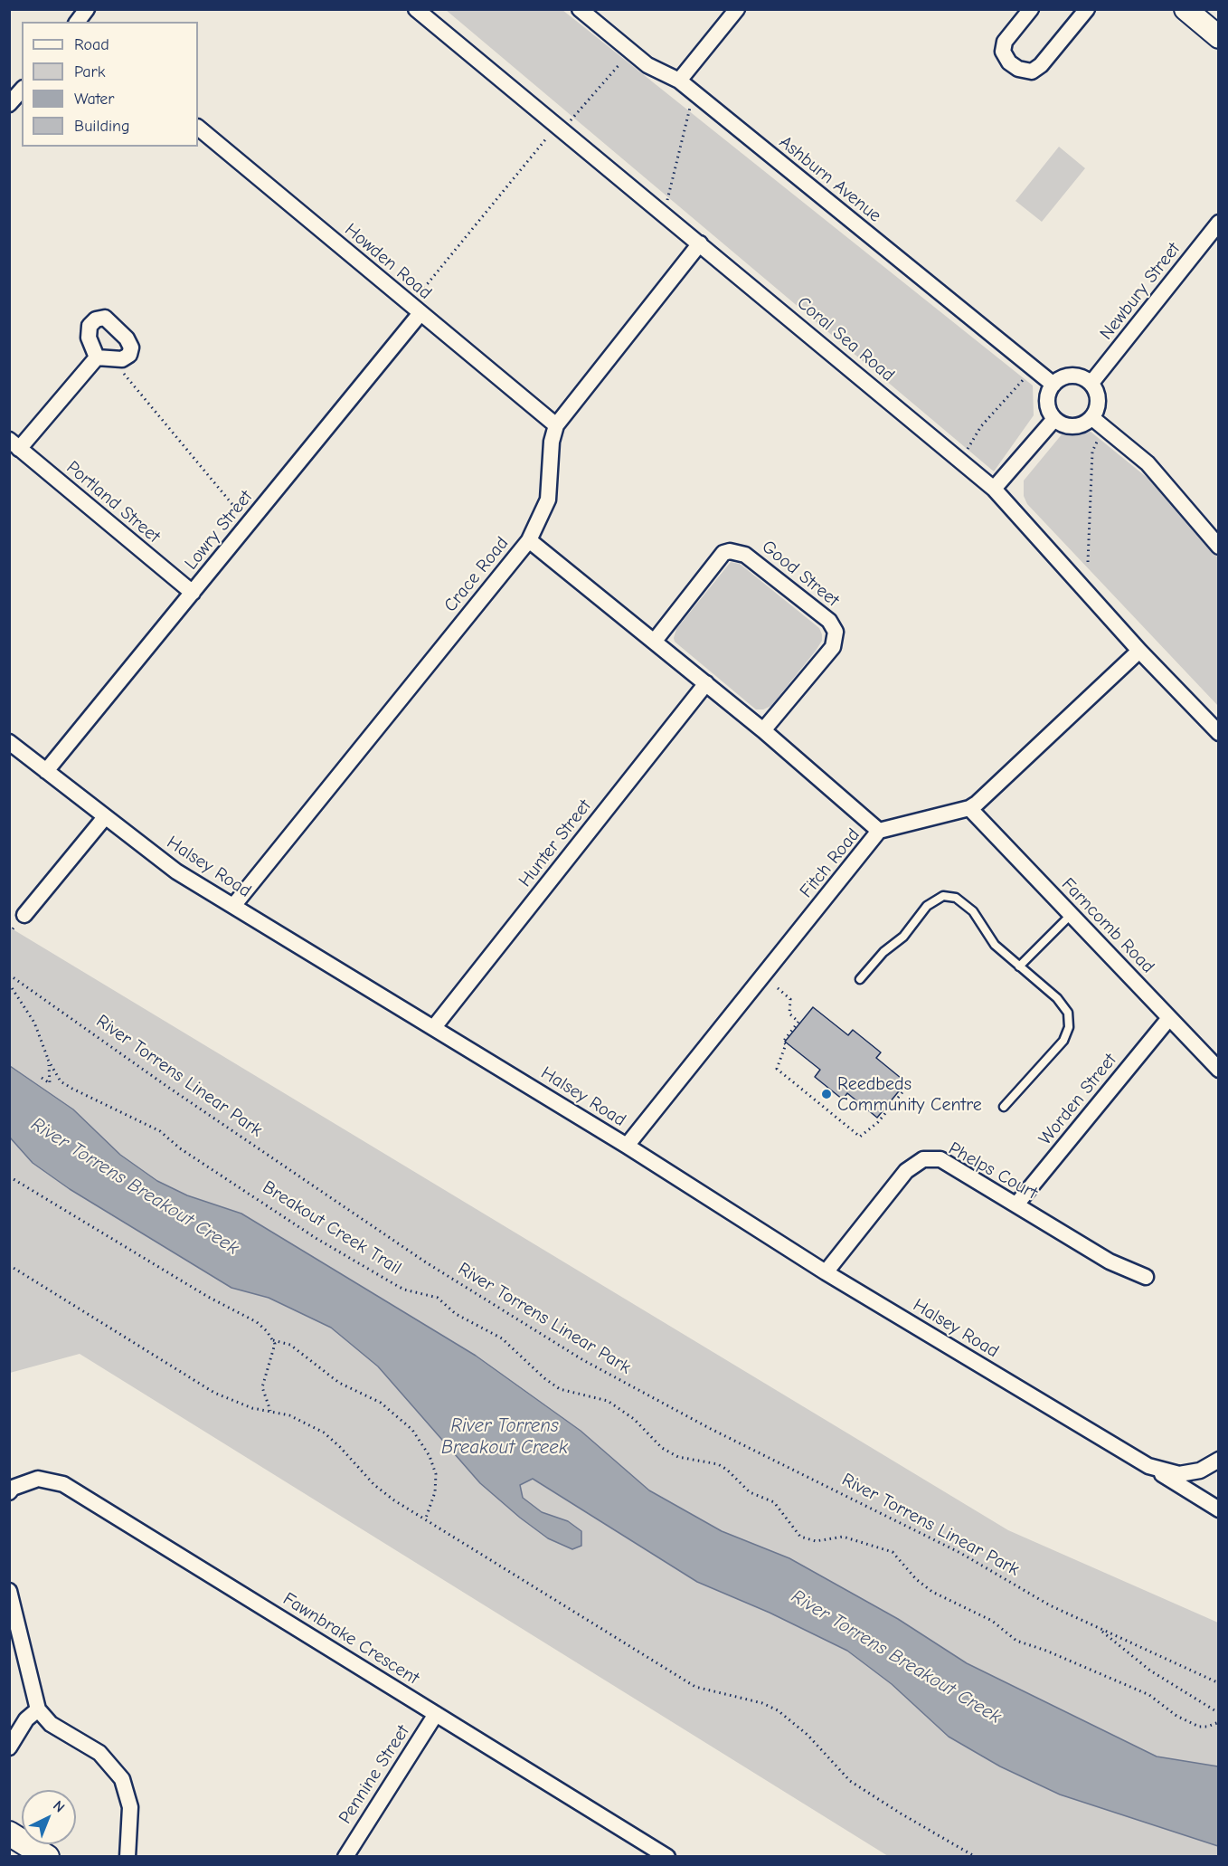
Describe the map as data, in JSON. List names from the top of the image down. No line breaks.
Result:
{"streets":{"street":["Ashburn Avenue","Howden Road","Newbury Street","Coral Sea Road","Portland Street","Lowry Street","Good Street","Crace Road","Hunter Street","Fitch Road","Halsey Road","Farncomb Road","Worden Street","Phelps Court","Fawnbrake Crescent","Pennine Street"],"path":["River Torrens Linear Park","Breakout Creek Trail"]},"crossings":[["Ashburn Avenue","Newbury Street"],["Howden Road","Lowry Street"],["Howden Road","Crace Road"],["Coral Sea Road","Crace Road"],["Coral Sea Road","Fitch Road"],["Portland Street","Lowry Street"],["Lowry Street","Halsey Road"],["Crace Road","Halsey Road"],["Hunter Street","Halsey Road"],["Fitch Road","Halsey Road"],["Fitch Road","Farncomb Road"],["Halsey Road","Phelps Court"],["Farncomb Road","Worden Street"],["Worden Street","Phelps Court"],["Fawnbrake Crescent","Pennine Street"]],"water":["River Torrens Breakout Creek"],"places":["Reedbeds Community Centre"],"legend":["Road","Park","Water","Building"],"north":"top right"}
